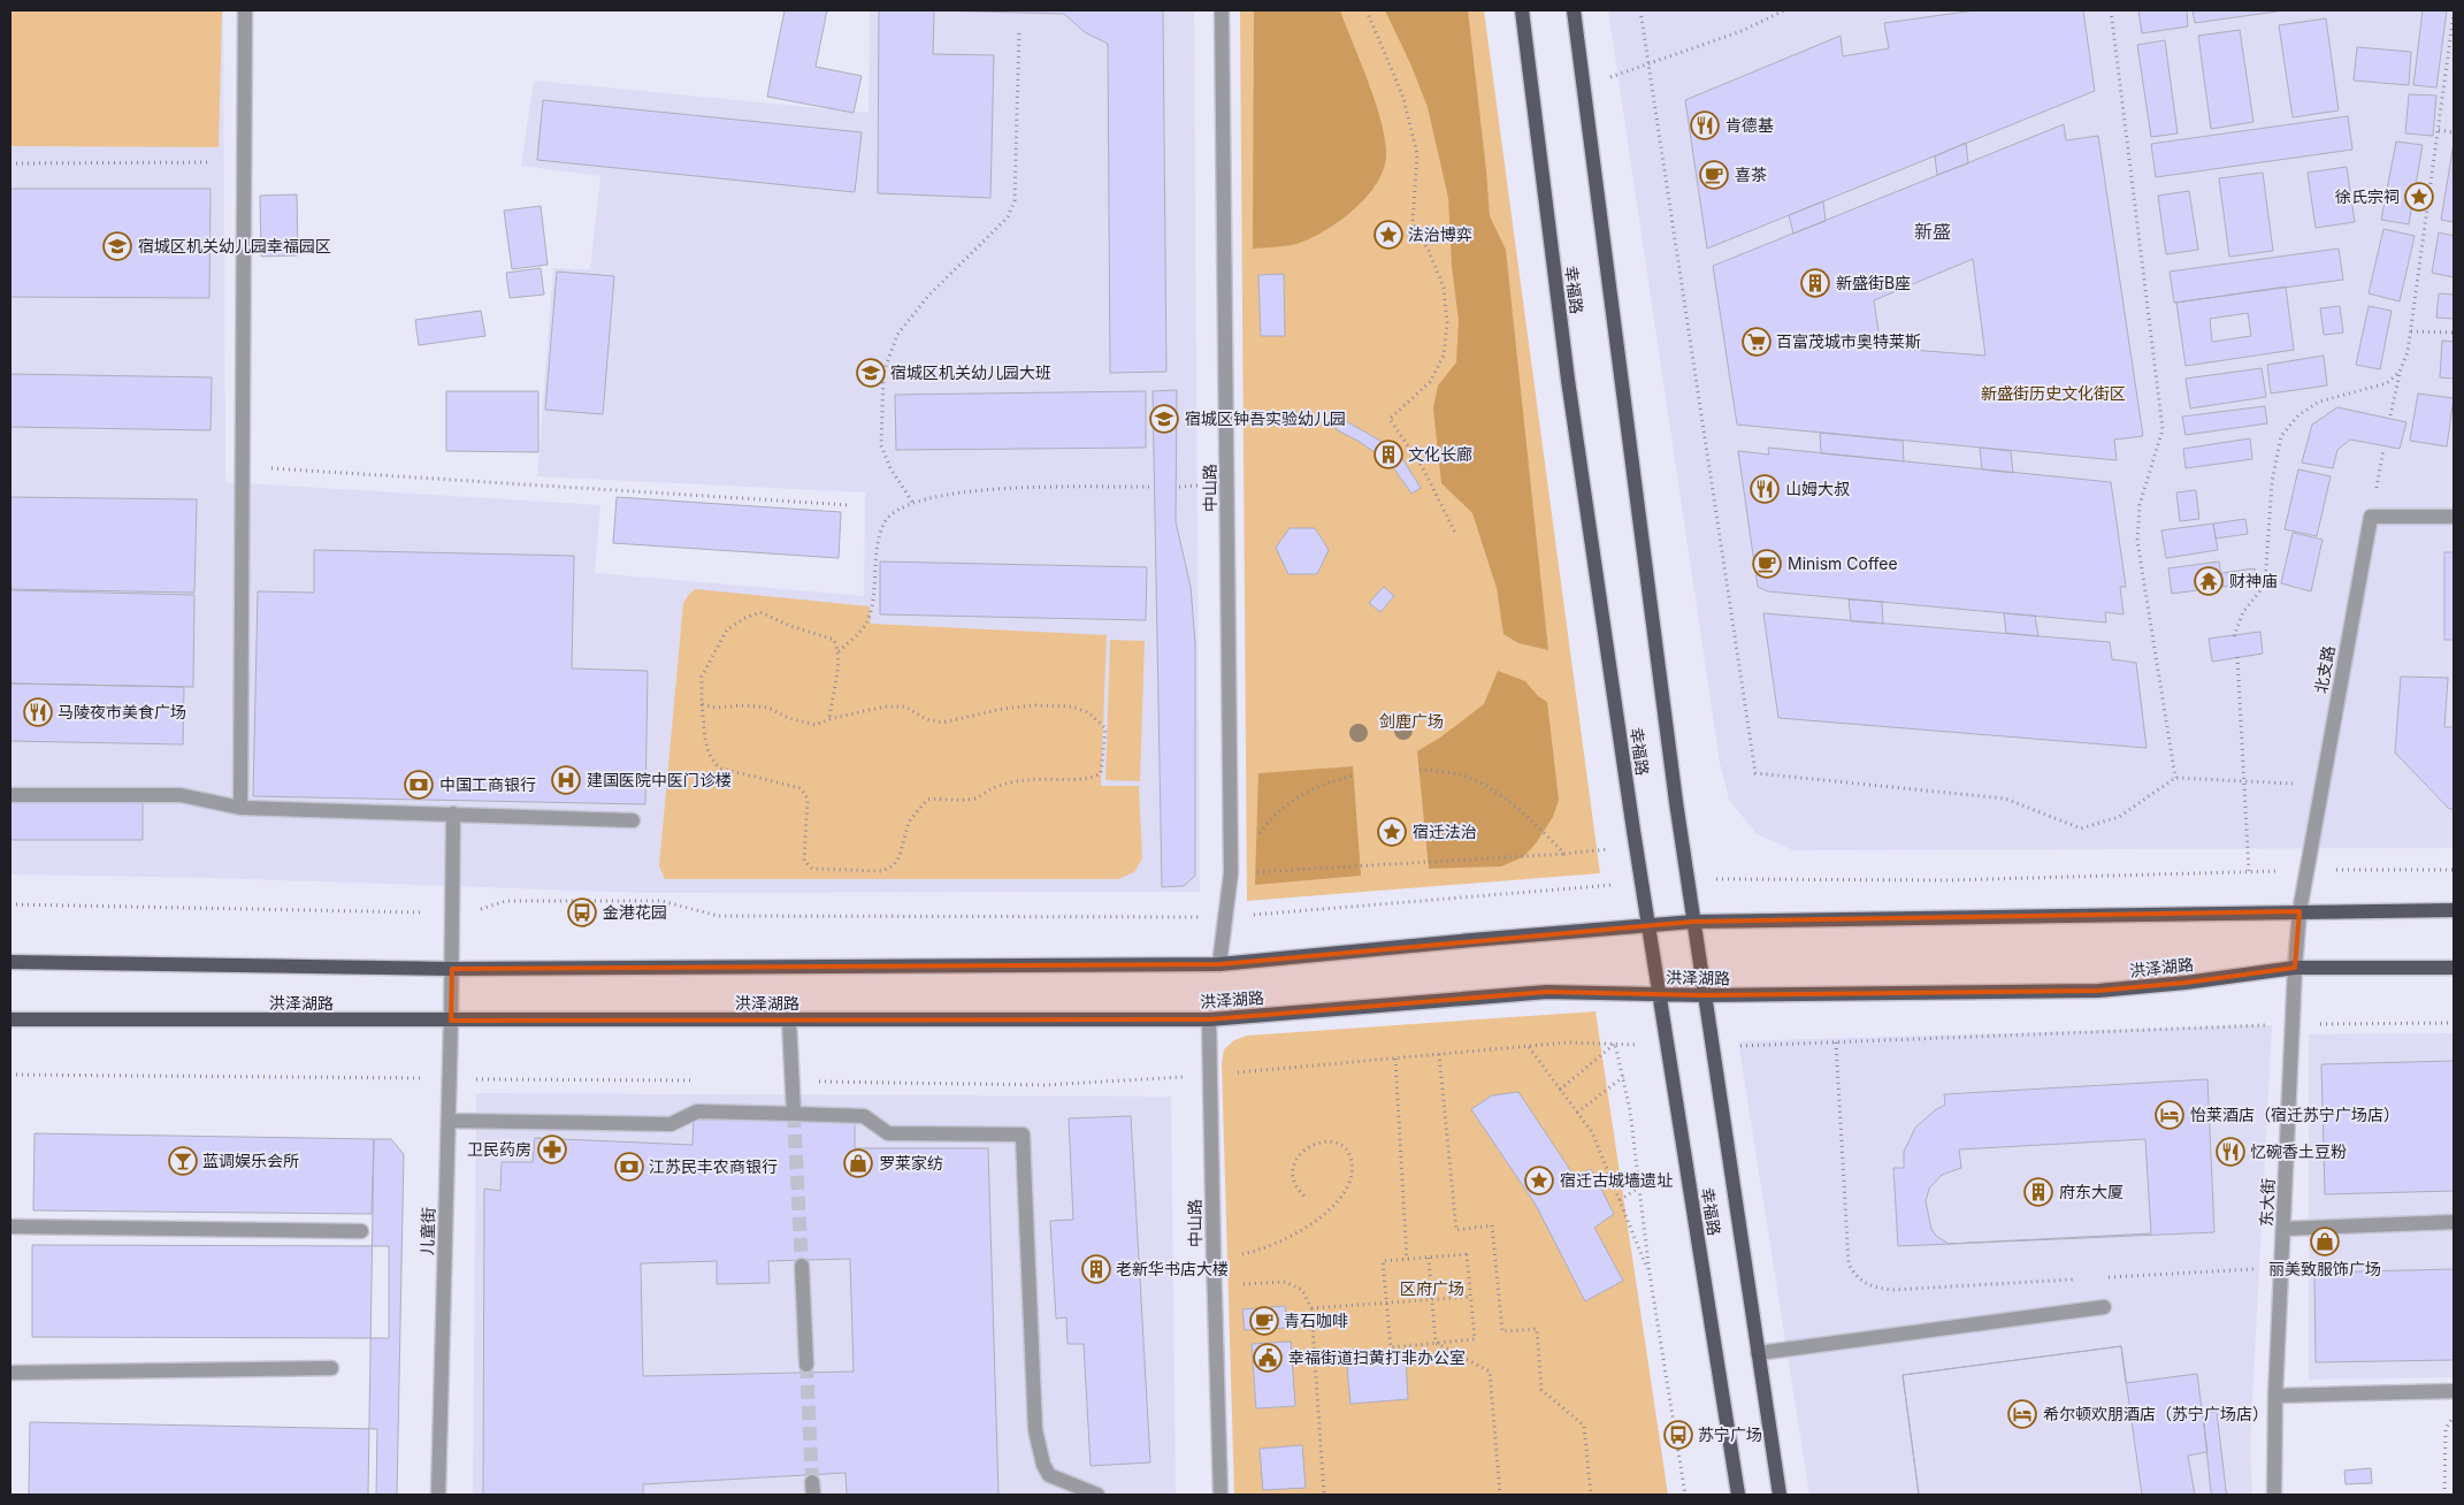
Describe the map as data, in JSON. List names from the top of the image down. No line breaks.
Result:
{"streets":{"main road":["幸福路","洪泽湖路"],"street":["中山路","北支路","东大街","儿童街"]},"crossings":[["幸福路","洪泽湖路"],["中山路","洪泽湖路"],["北支路","东大街"],["洪泽湖路","东大街"],["洪泽湖路","儿童街"]],"districts":["新盛"],"parks":["新盛街历史文化街区","剑鹿广场","区府广场"],"places":{"restaurant":["肯德基","山姆大叔","马陵夜市美食广场","忆碗香土豆粉"],"cafe":["喜茶","Minism Coffee","青石咖啡"],"place":["徐氏宗祠","法治博弈","宿迁法治","宿迁古城墙遗址"],"school or university":["宿城区机关幼儿园幸福园区","宿城区机关幼儿园大班","宿城区钟吾实验幼儿园"],"building":["新盛街B座","文化长廊","府东大厦","老新华书店大楼"],"supermarket":["百富茂城市奥特莱斯"],"temple":["财神庙"],"hospital":["建国医院中医门诊楼"],"bank":["中国工商银行","江苏民丰农商银行"],"bus stop":["金港花园","苏宁广场"],"hotel":["怡莱酒店（宿迁苏宁广场店）","希尔顿欢朋酒店（苏宁广场店）"],"pharmacy":["卫民药房"],"bar":["蓝调娱乐会所"],"shop":["罗莱家纺","丽美致服饰广场"],"public building":["幸福街道扫黄打非办公室"]}}
